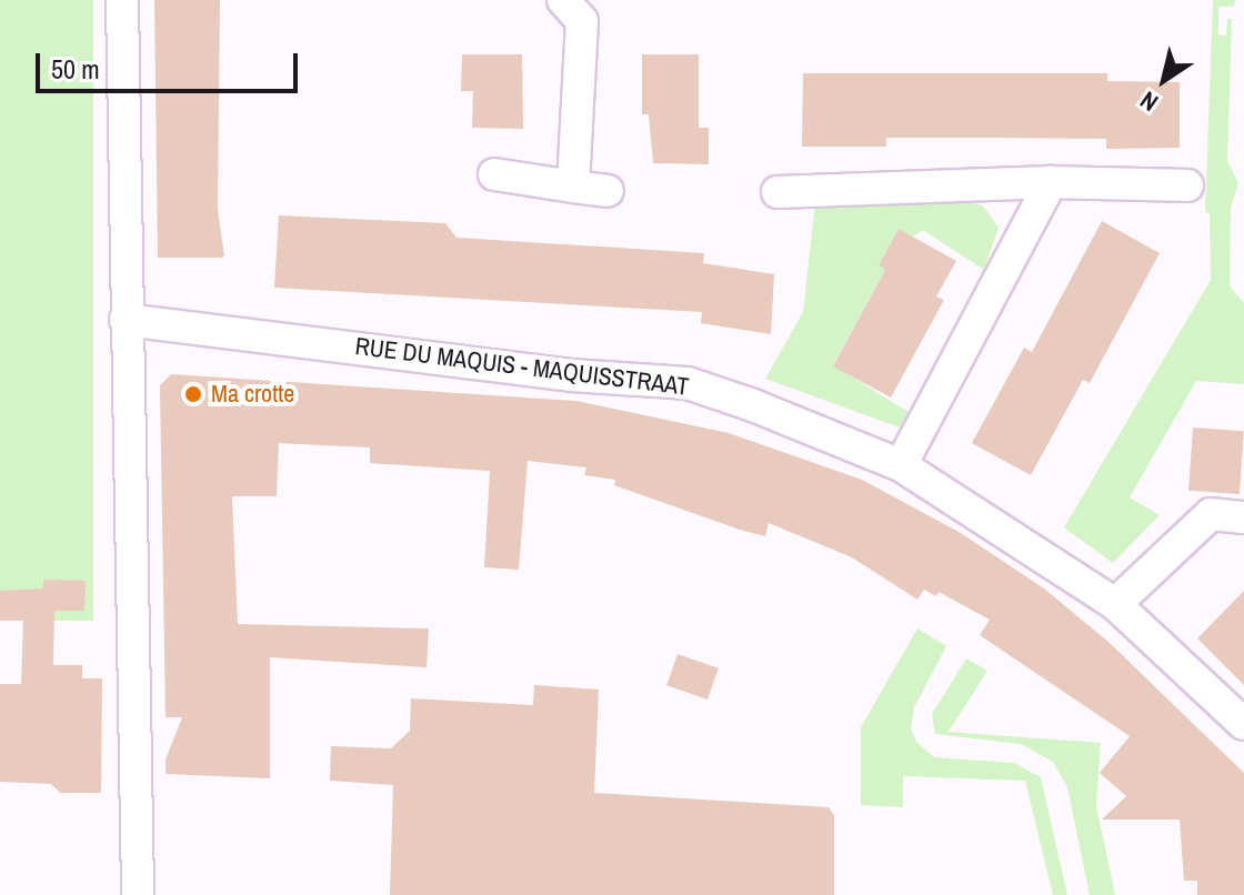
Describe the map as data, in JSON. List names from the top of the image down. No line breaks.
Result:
{"streets":{"street":["RUE DU MAQUIS - MAQUISSTRAAT"]},"places":["Ma crotte"],"scale_bar":"50 m","north":"bottom left"}
